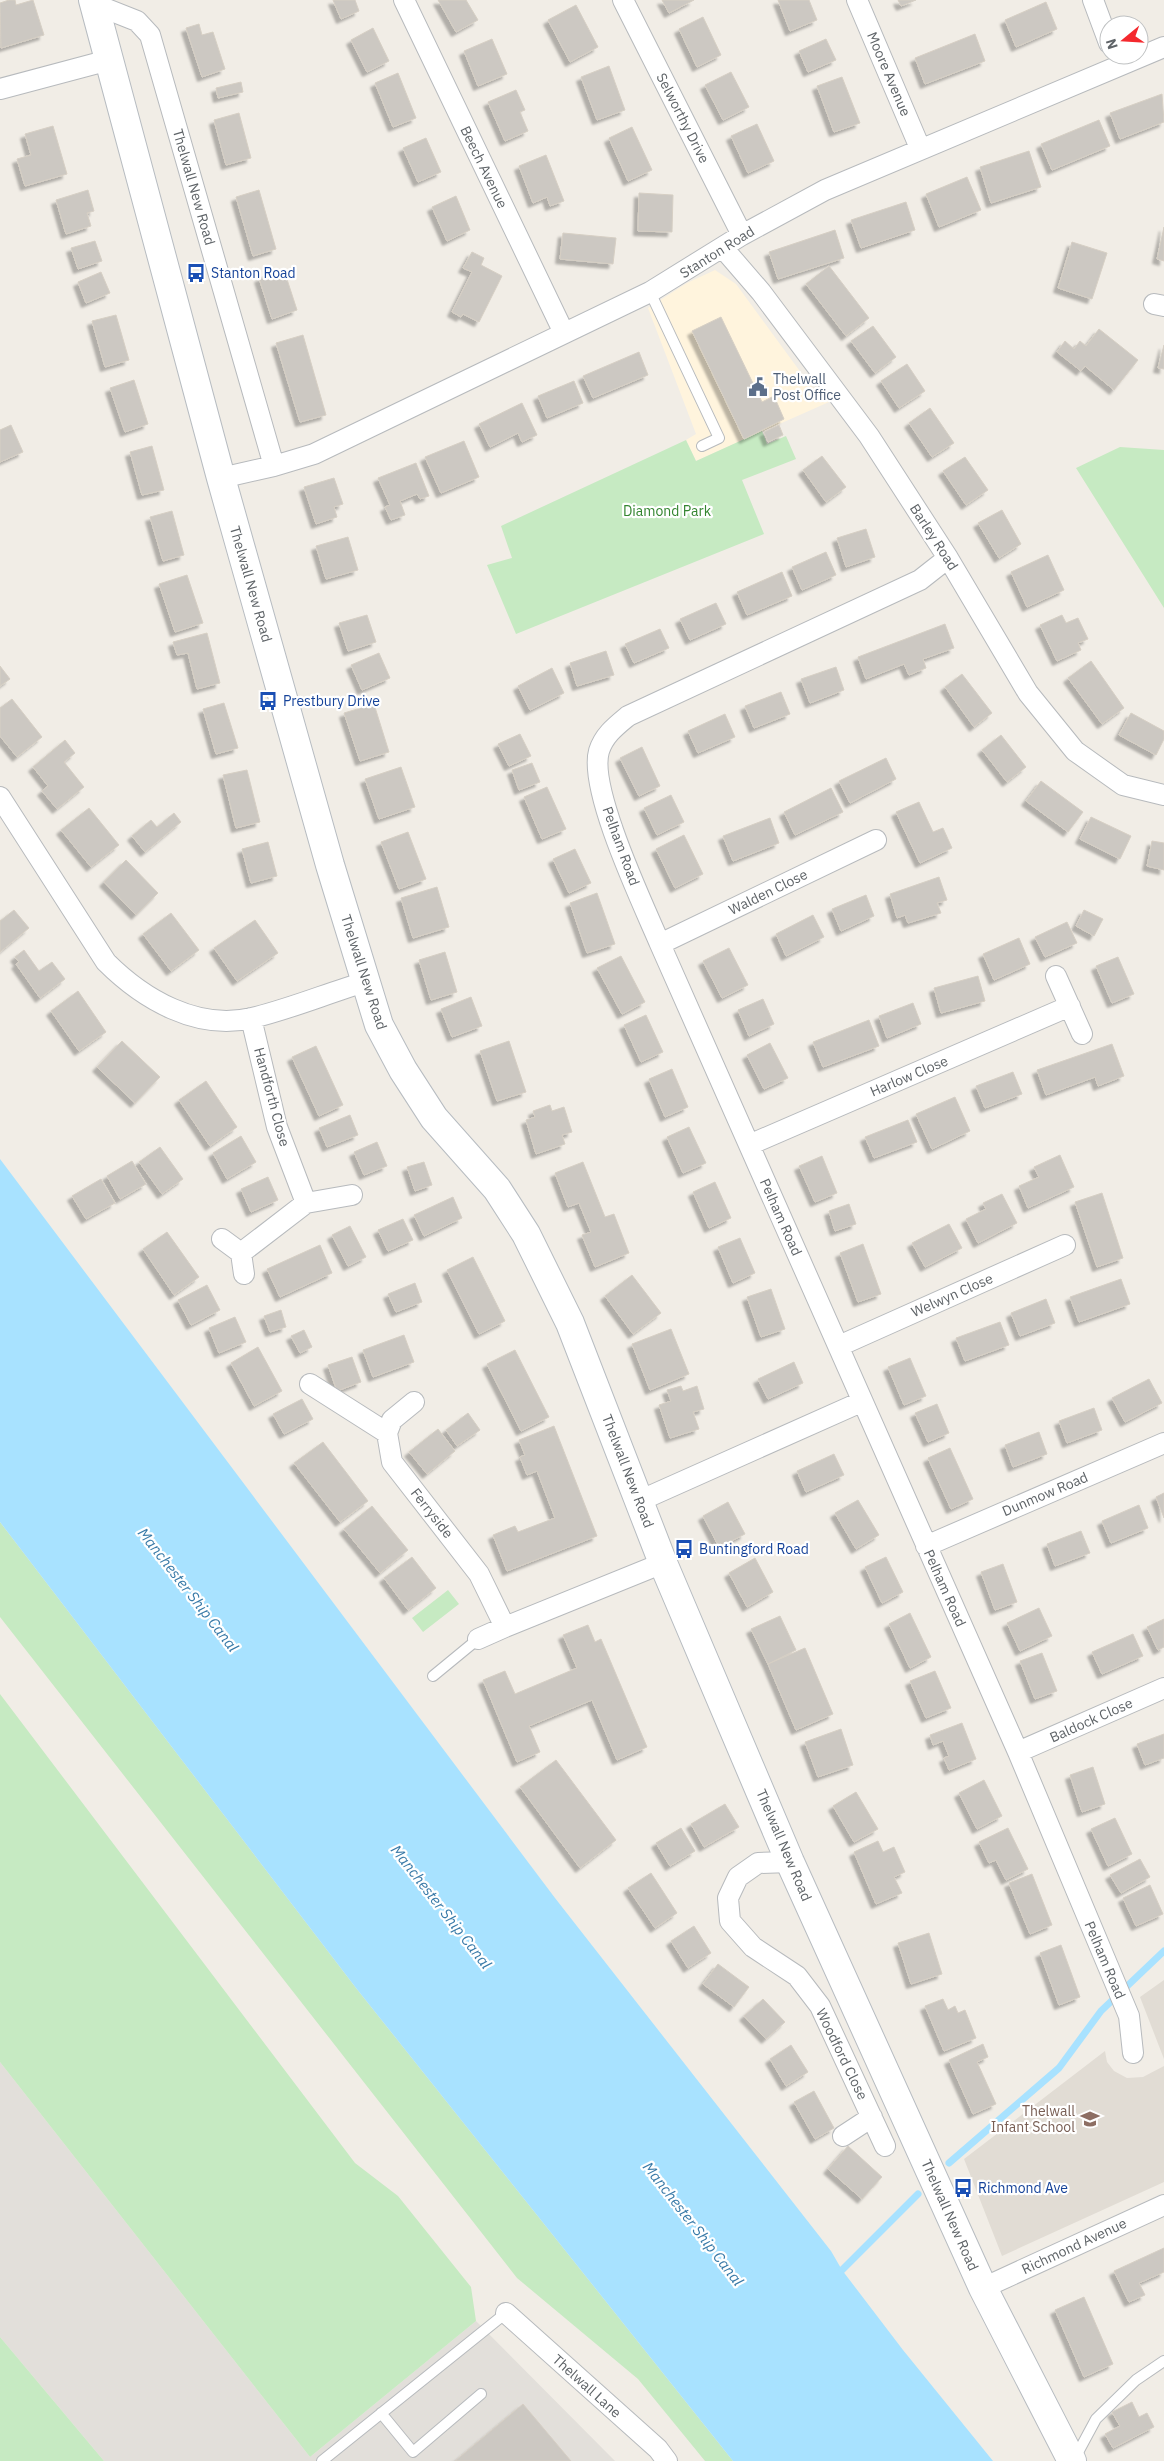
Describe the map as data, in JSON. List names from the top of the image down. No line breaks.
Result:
{"streets":{"main road":["Thelwall New Road"],"street":["Moore Avenue","Selworthy Drive","Beech Avenue","Stanton Road","Barley Road","Pelham Road","Walden Close","Harlow Close","Handforth Close","Welwyn Close","Dunmow Road","Ferryside","Baldock Close","Woodford Close","Richmond Avenue","Thelwall Lane"]},"crossings":[["Moore Avenue","Stanton Road"],["Selworthy Drive","Stanton Road"],["Beech Avenue","Stanton Road"],["Thelwall New Road","Stanton Road"],["Thelwall New Road","Woodford Close"],["Thelwall New Road","Richmond Avenue"],["Stanton Road","Barley Road"],["Barley Road","Pelham Road"],["Pelham Road","Walden Close"],["Pelham Road","Harlow Close"],["Pelham Road","Welwyn Close"],["Pelham Road","Dunmow Road"],["Pelham Road","Baldock Close"]],"water":["Manchester Ship Canal"],"parks":["Diamond Park"],"places":{"bus stop":["Stanton Road","Prestbury Drive","Buntingford Road","Richmond Ave"],"public building":["Thelwall Post Office"],"school or university":["Thelwall Infant School"]},"north":"left"}
